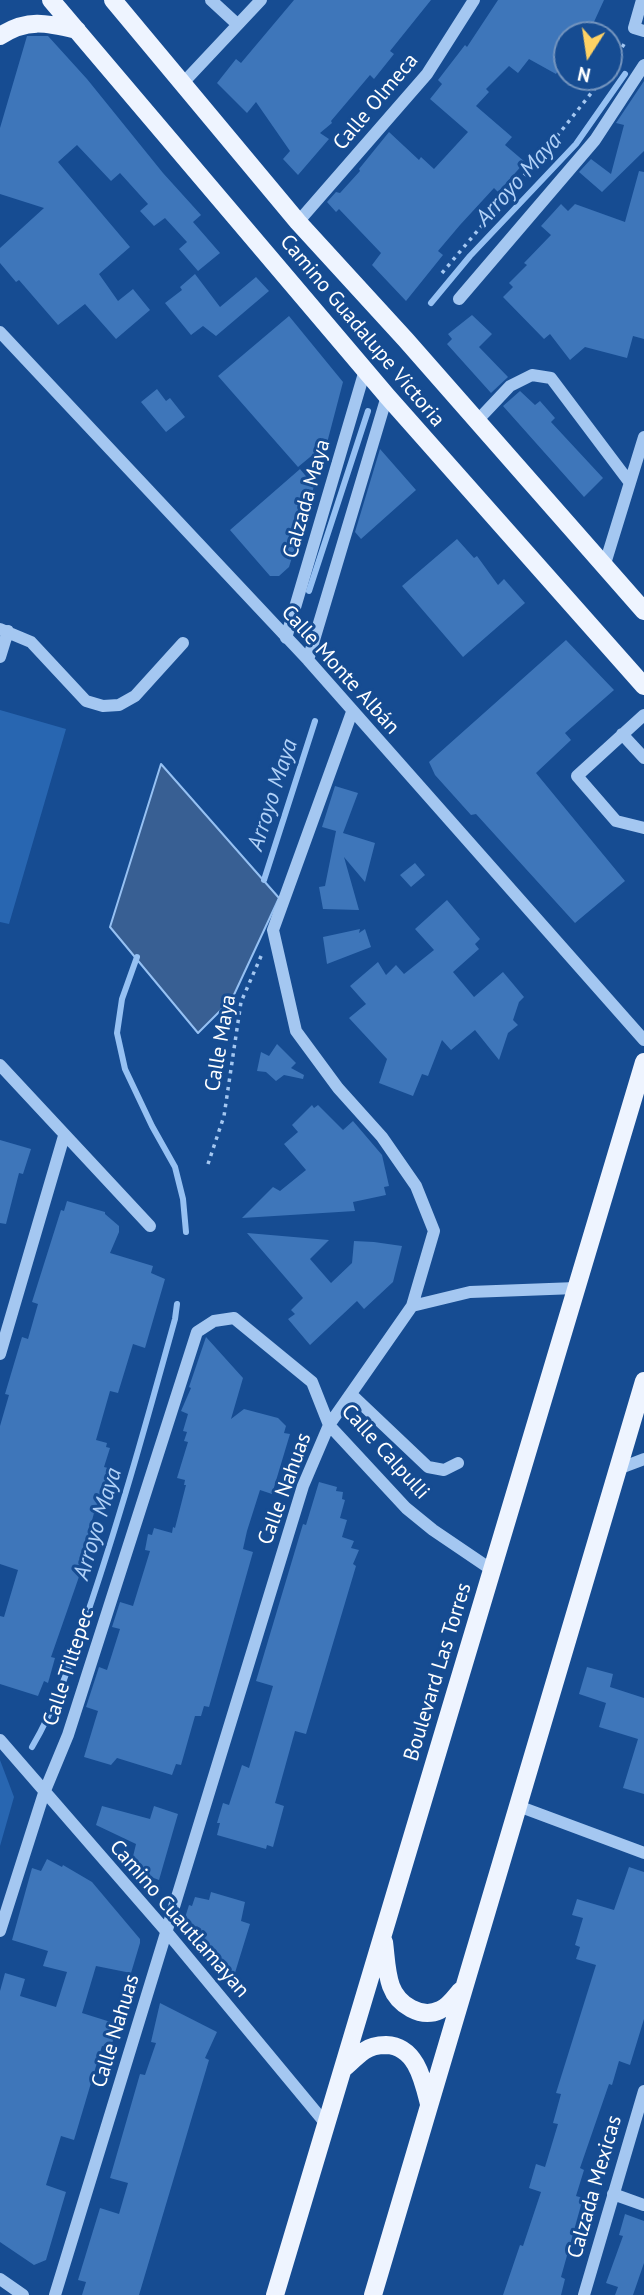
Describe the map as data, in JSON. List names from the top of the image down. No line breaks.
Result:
{"streets":{"main road":["Camino Guadalupe Victoria","Boulevard Las Torres"],"street":["Calle Olmeca","Calzada Maya","Calle Monte Albán","Calle Calpulli","Calle Nahuas","Calle Tiltepec","Camino Cuautlamayan","Calzada Mexicas"],"path":["Calle Maya"]},"crossings":[["Calle Olmeca","Camino Guadalupe Victoria"],["Camino Guadalupe Victoria","Calzada Maya"],["Calzada Maya","Calle Monte Albán"],["Calle Maya","Calle Nahuas"],["Calle Calpulli","Calle Nahuas"],["Calle Calpulli","Calle Tiltepec"],["Calle Calpulli","Boulevard Las Torres"],["Calle Nahuas","Camino Cuautlamayan"],["Calle Tiltepec","Camino Cuautlamayan"],["Boulevard Las Torres","Camino Cuautlamayan"]],"water":["Arroyo Maya"],"north":"bottom"}
